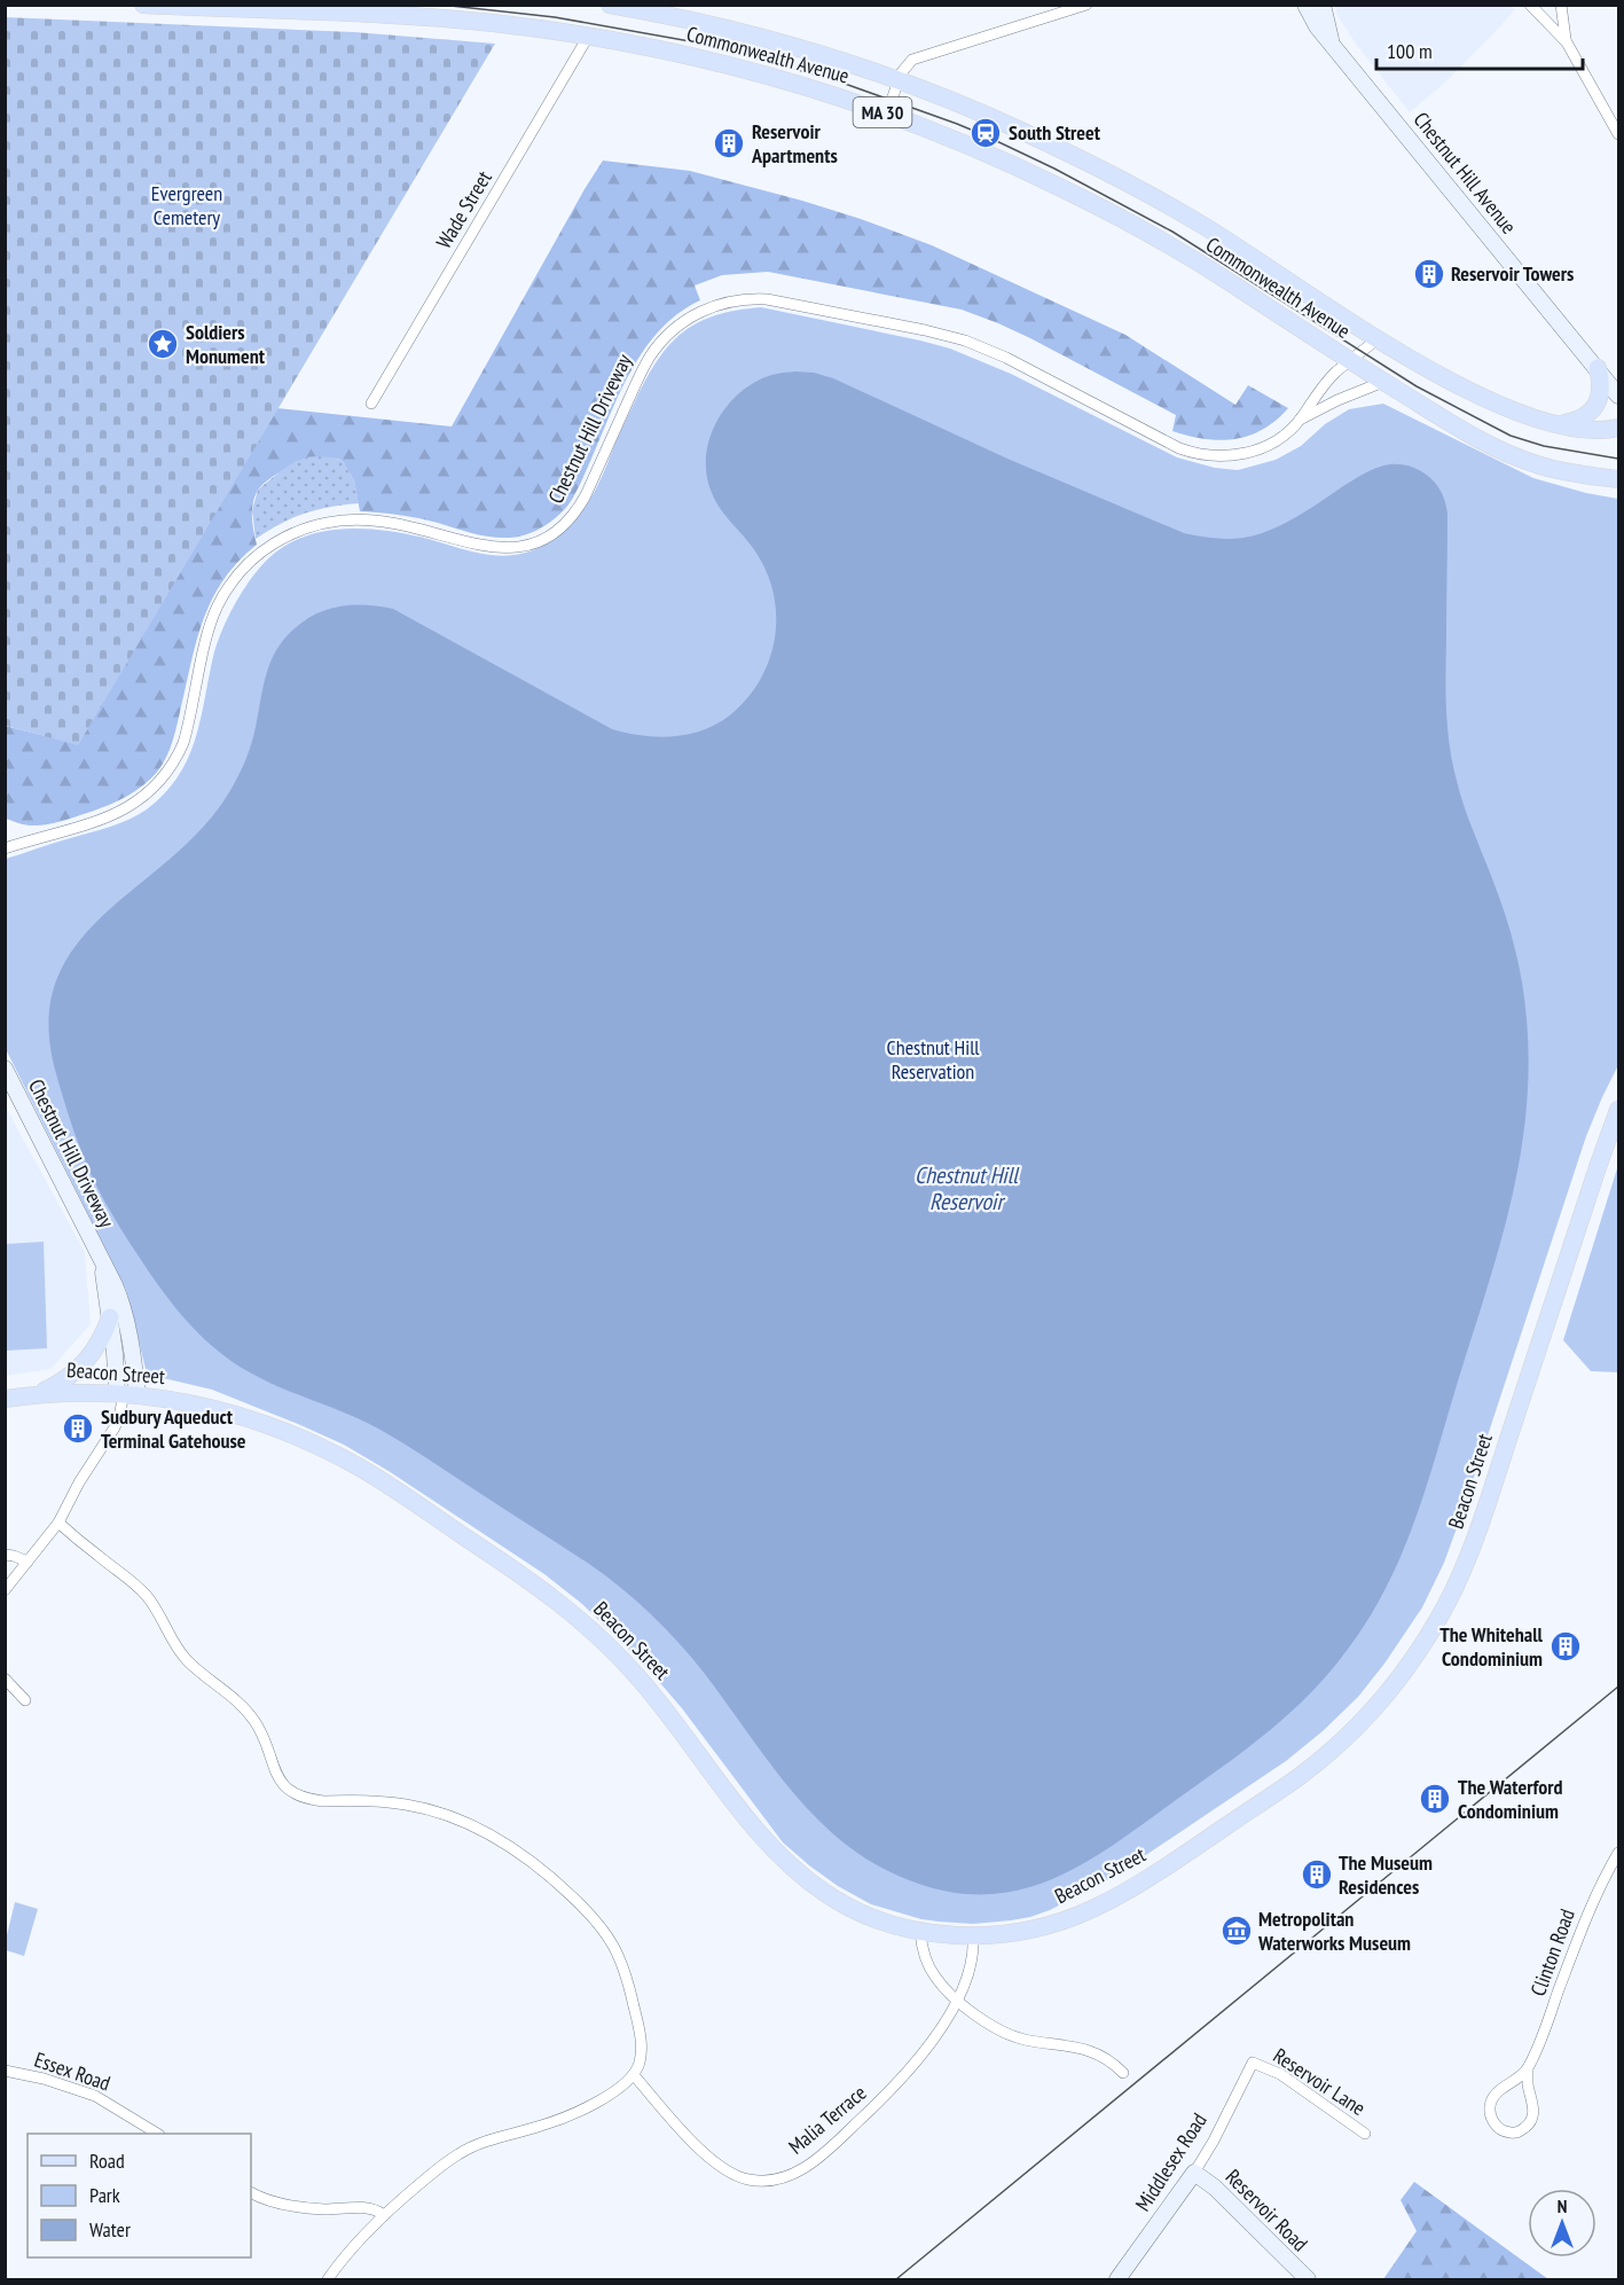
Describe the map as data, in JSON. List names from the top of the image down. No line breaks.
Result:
{"streets":{"main road":["Commonwealth Avenue","MA 30","Chestnut Hill Avenue","Chestnut Hill Driveway","Beacon Street","Middlesex Road","Reservoir Road"],"street":["Wade Street","Clinton Road","Essex Road","Reservoir Lane","Malia Terrace"]},"crossings":[["Commonwealth Avenue","Wade Street"],["Commonwealth Avenue","Chestnut Hill Driveway"],["Chestnut Hill Driveway","Beacon Street"],["Reservoir Lane","Middlesex Road"],["Middlesex Road","Reservoir Road"]],"water":["Chestnut Hill Reservoir"],"parks":["Evergreen Cemetery","Chestnut Hill Reservation"],"places":{"station":["South Street"],"building":["Reservoir Apartments","Reservoir Towers","Sudbury Aqueduct Terminal Gatehouse","The Whitehall Condominium","The Waterford Condominium","The Museum Residences"],"place":["Soldiers Monument"],"museum":["Metropolitan Waterworks Museum"]},"legend":["Road","Park","Water"],"scale_bar":"100 m","north":"top"}
